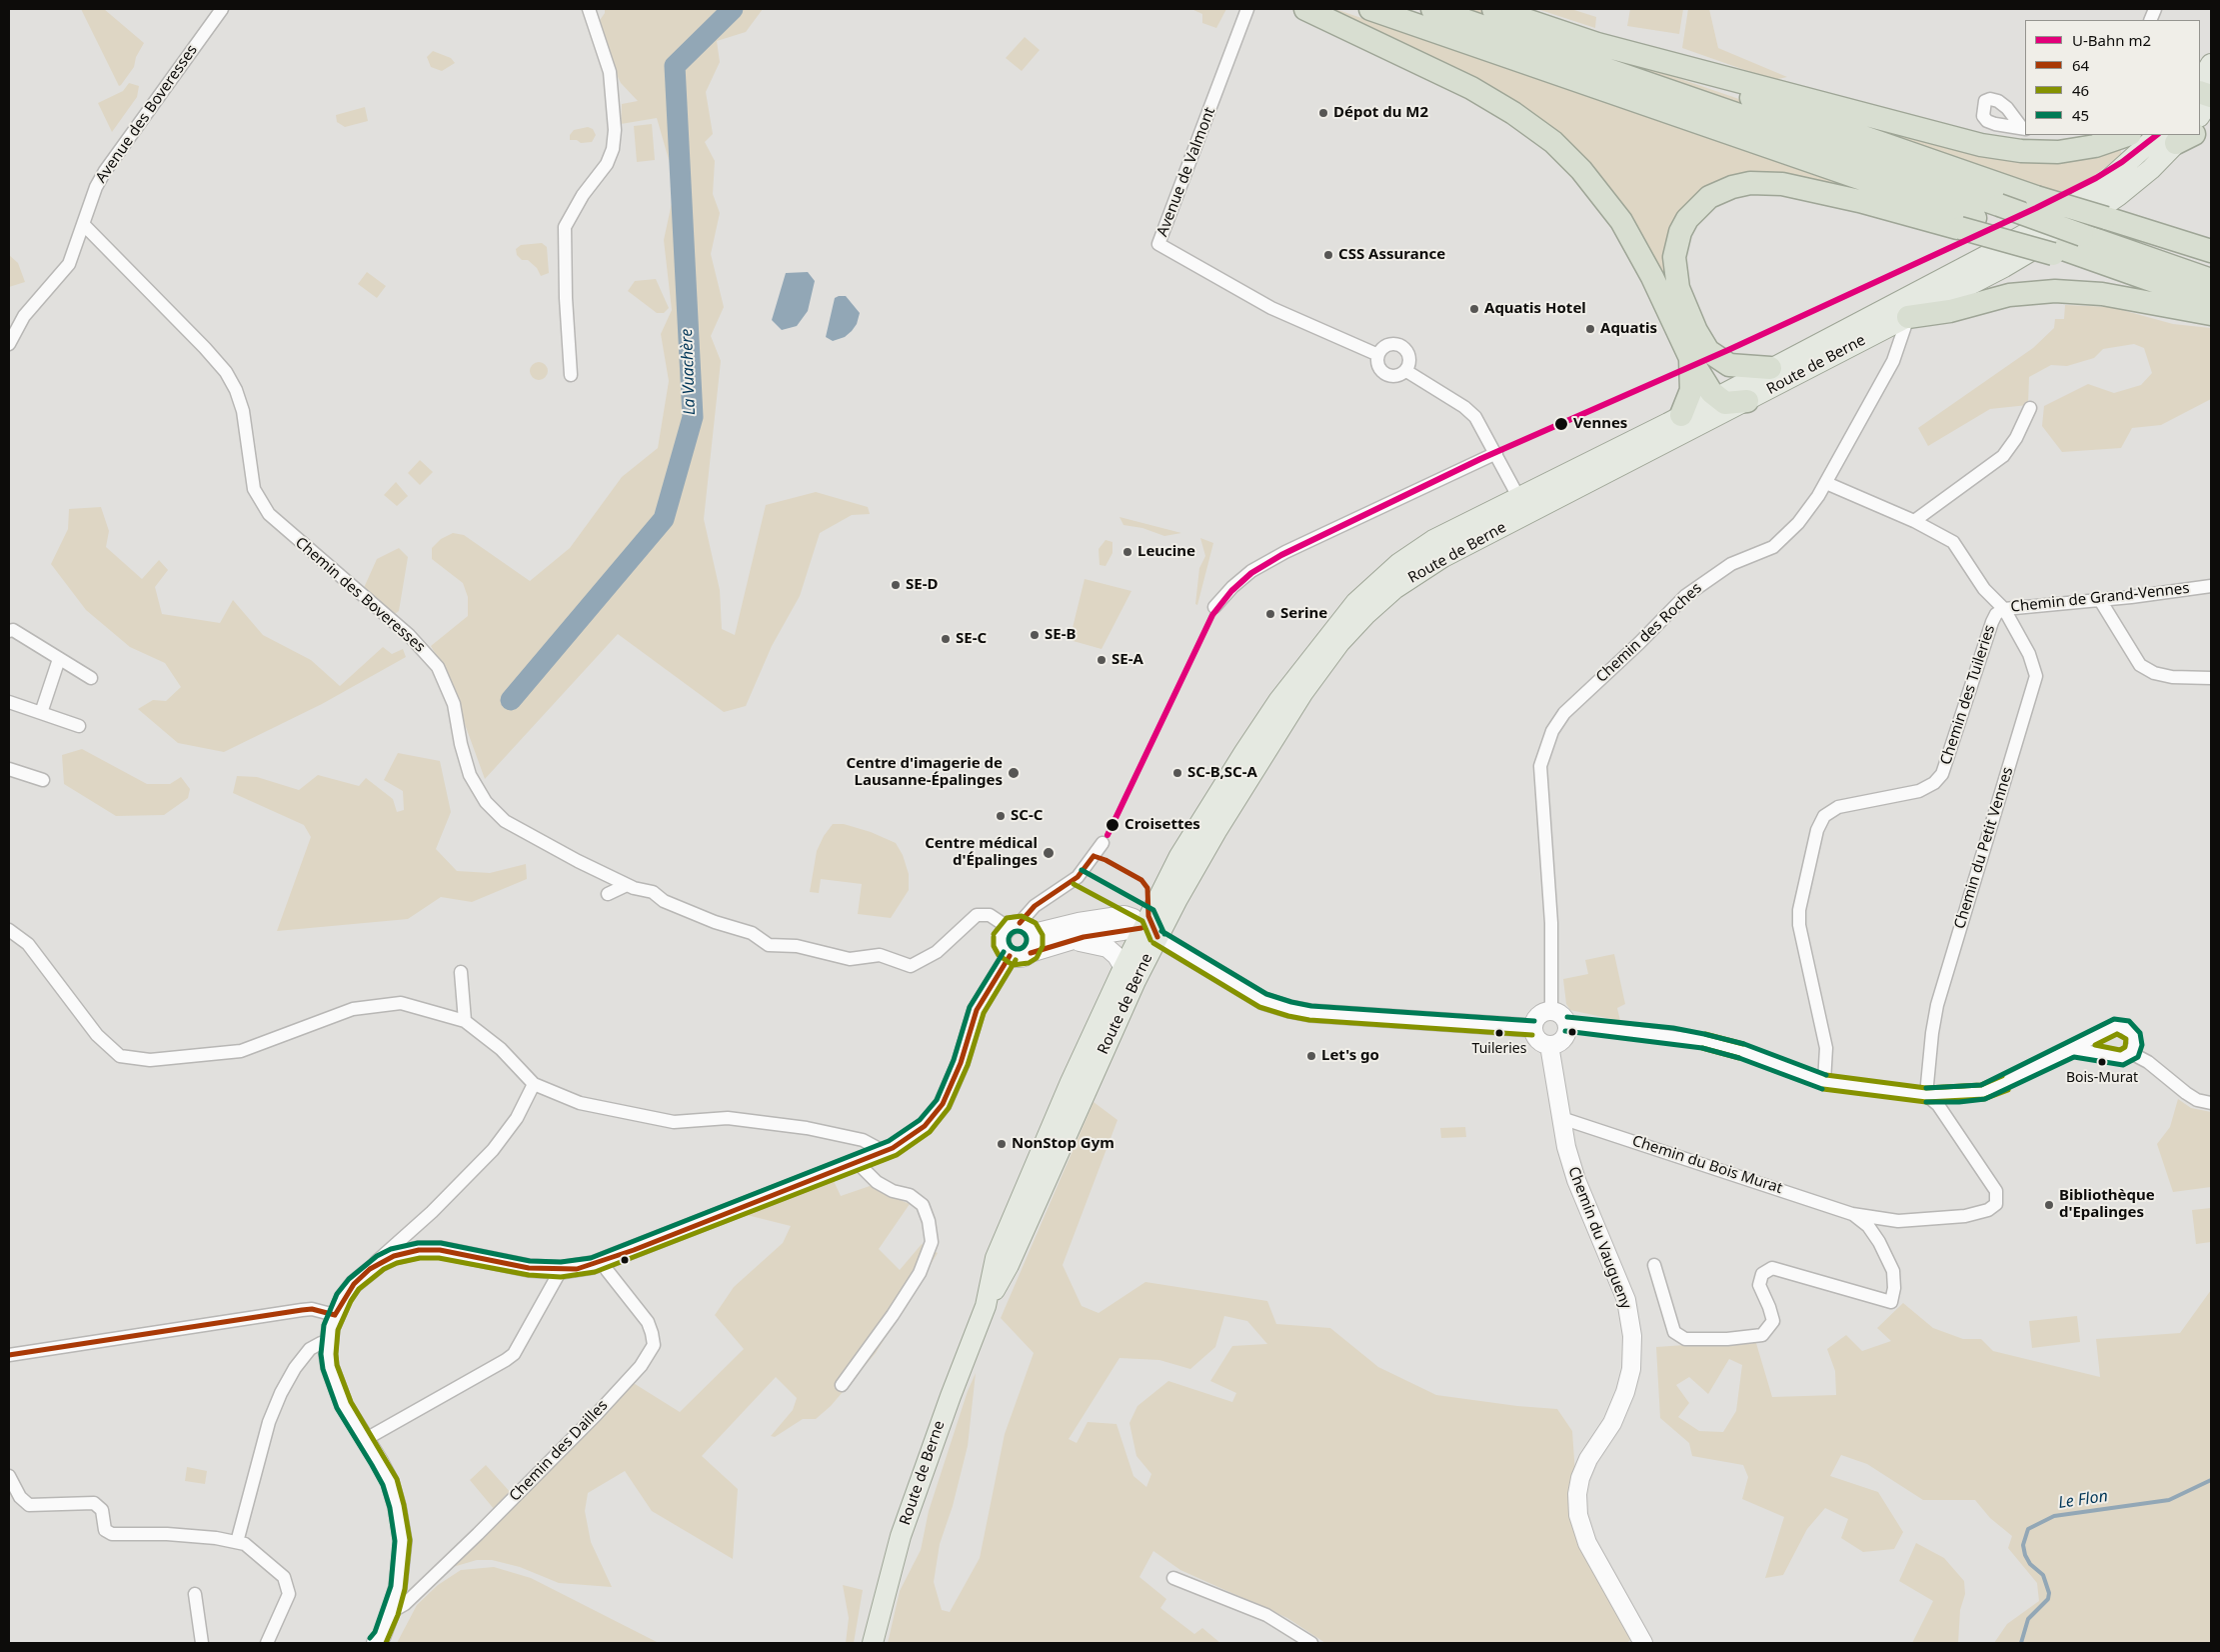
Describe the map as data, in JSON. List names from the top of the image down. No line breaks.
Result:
{"streets":{"main road":["Route de Berne"],"street":["Avenue des Boveresses","Avenue de Valmont","Chemin des Boveresses","Chemin de Grand-Vennes","Chemin des Roches","Chemin des Tuileries","Chemin du Petit Vennes","Chemin du Bois Murat","Chemin du Vaugueny","Chemin des Dailles"]},"crossings":[["Avenue des Boveresses","Chemin des Boveresses"],["Route de Berne","Chemin des Roches"],["Chemin de Grand-Vennes","Chemin des Roches"],["Chemin de Grand-Vennes","Chemin des Tuileries"],["Chemin de Grand-Vennes","Chemin du Petit Vennes"],["Chemin des Roches","Chemin du Vaugueny"],["Chemin des Tuileries","Chemin du Petit Vennes"],["Chemin du Petit Vennes","Chemin du Bois Murat"],["Chemin du Bois Murat","Chemin du Vaugueny"]],"water":["La Vuachère","Le Flon"],"places":["Dépot du M2","CSS Assurance","Aquatis Hotel","Aquatis","Vennes","Leucine","SE-D","Serine","SE-B","SE-C","SE-A","Centre d'imagerie de Lausanne-Épalinges","SC-B,SC-A","SC-C","Croisettes","Centre médical d'Épalinges","Tuileries","Let's go","Bois-Murat","NonStop Gym","Bibliothèque d'Epalinges"],"lines":["metro line m2","transit line 64","transit line 45","transit line 46"],"legend":["U-Bahn m2","64","46","45"]}
